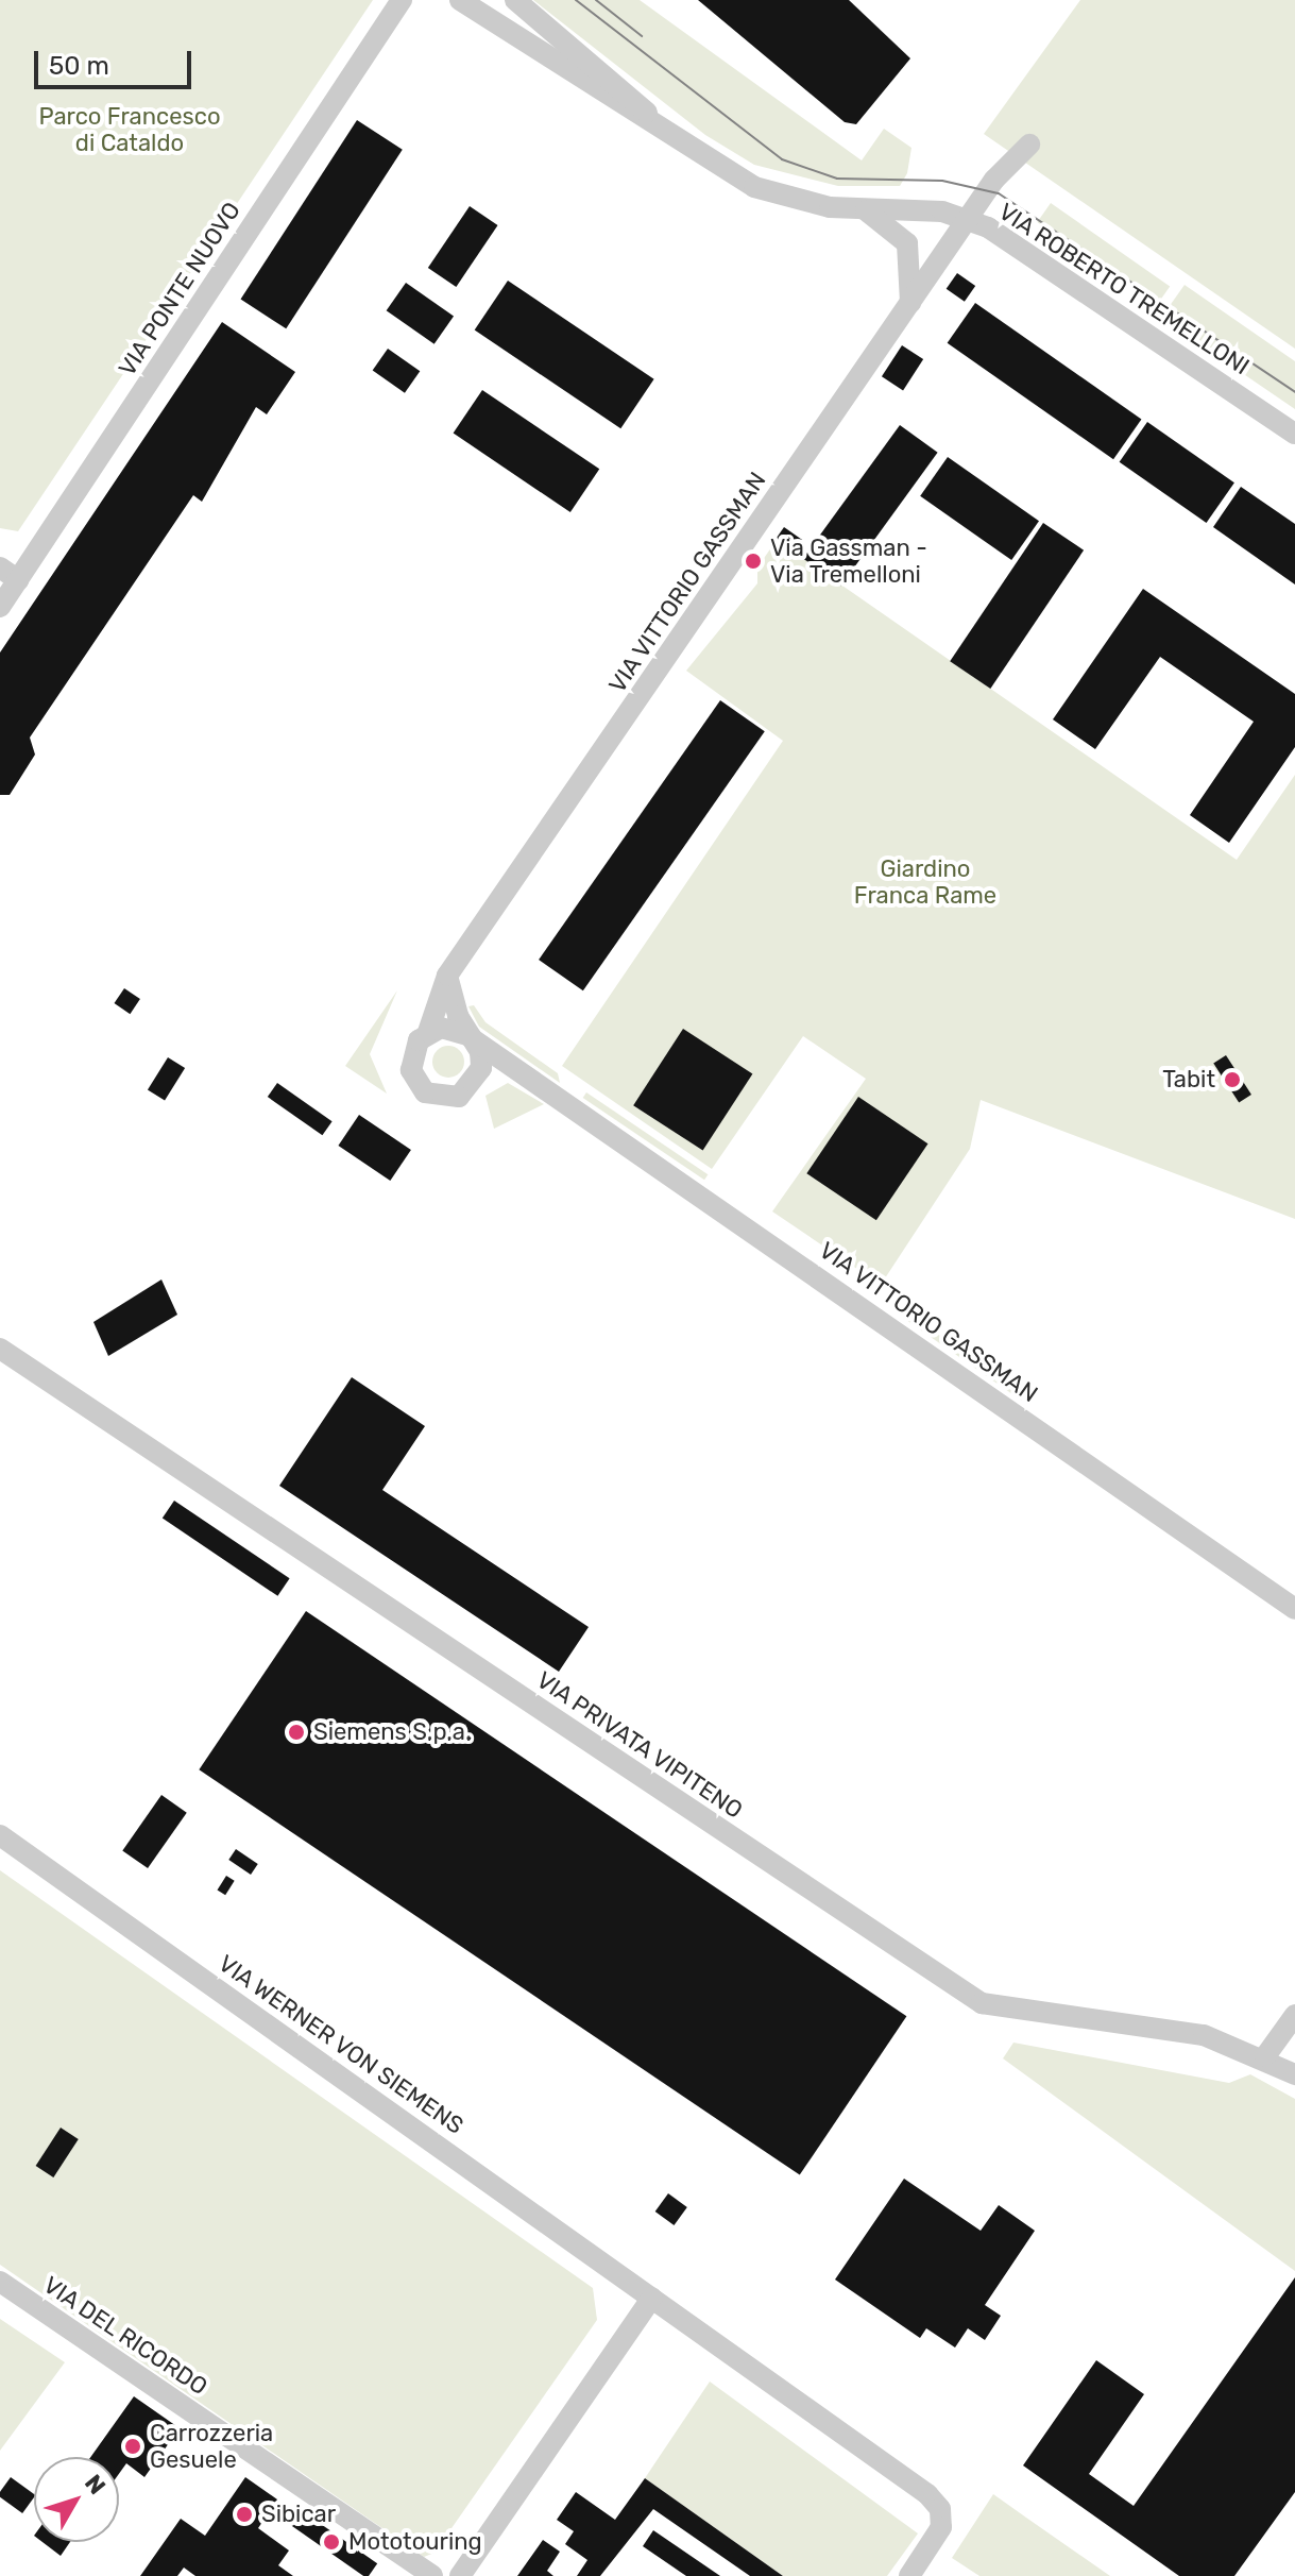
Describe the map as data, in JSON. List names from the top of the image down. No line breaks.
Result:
{"streets":{"street":["VIA PONTE NUOVO","VIA ROBERTO TREMELLONI","VIA VITTORIO GASSMAN","VIA PRIVATA VIPITENO","VIA WERNER VON SIEMENS","VIA DEL RICORDO"]},"crossings":[["VIA ROBERTO TREMELLONI","VIA VITTORIO GASSMAN"]],"parks":["Parco Francesco di Cataldo","Giardino Franca Rame"],"places":["Via Gassman - Via Tremelloni","Tabit","Siemens S.p.a.","Carrozzeria Gesuele","Sibicar","Mototouring"],"scale_bar":"50 m","north":"top right"}
